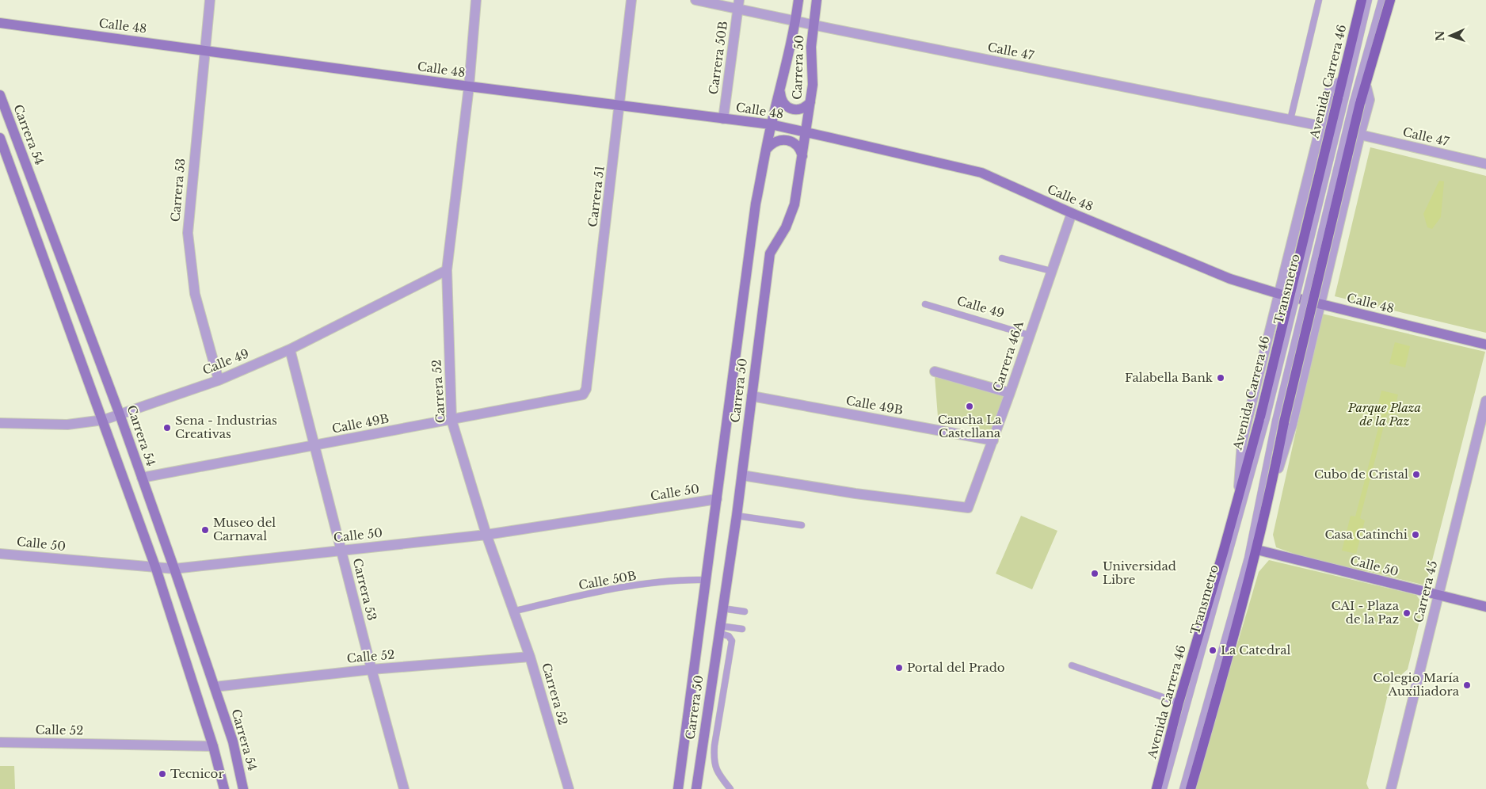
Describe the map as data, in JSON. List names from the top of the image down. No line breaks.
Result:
{"streets":{"main road":["Avenida Carrera 46"],"street":["Calle 48","Calle 47","Carrera 50B","Carrera 50","Carrera 54","Carrera 53","Carrera 51","Calle 49","Carrera 46A","Carrera 52","Calle 49B","Calle 50","Carrera 45","Calle 52"],"lane":["Transmetro","Calle 50B"]},"crossings":[["Calle 48","Carrera 50B"],["Calle 48","Carrera 50"],["Calle 48","Carrera 53"],["Calle 48","Carrera 51"],["Calle 48","Carrera 46A"],["Calle 48","Carrera 52"],["Calle 47","Carrera 50B"],["Calle 47","Carrera 50"],["Carrera 50","Carrera 46A"],["Carrera 50","Calle 49B"],["Carrera 50","Calle 50"],["Carrera 50","Calle 50B"],["Avenida Carrera 46","Transmetro"],["Carrera 54","Calle 49"],["Carrera 54","Calle 49B"],["Carrera 54","Calle 50"],["Carrera 54","Calle 52"],["Carrera 53","Calle 49"],["Carrera 53","Calle 49B"],["Carrera 53","Calle 50"],["Carrera 53","Calle 52"],["Carrera 51","Calle 49B"],["Calle 49","Carrera 46A"],["Calle 49","Carrera 52"],["Carrera 46A","Calle 49B"],["Carrera 52","Calle 49B"],["Carrera 52","Calle 50"],["Carrera 52","Calle 50B"],["Carrera 52","Calle 52"],["Calle 50","Carrera 45"]],"parks":["Parque Plaza de la Paz"],"places":["Falabella Bank","Cancha La Castellana","Sena - Industrias Creativas","Cubo de Cristal","Museo del Carnaval","Casa Catinchi","Universidad Libre","CAI - Plaza de la Paz","La Catedral","Portal del Prado","Colegio María Auxiliadora","Tecnicor"],"north":"left"}
